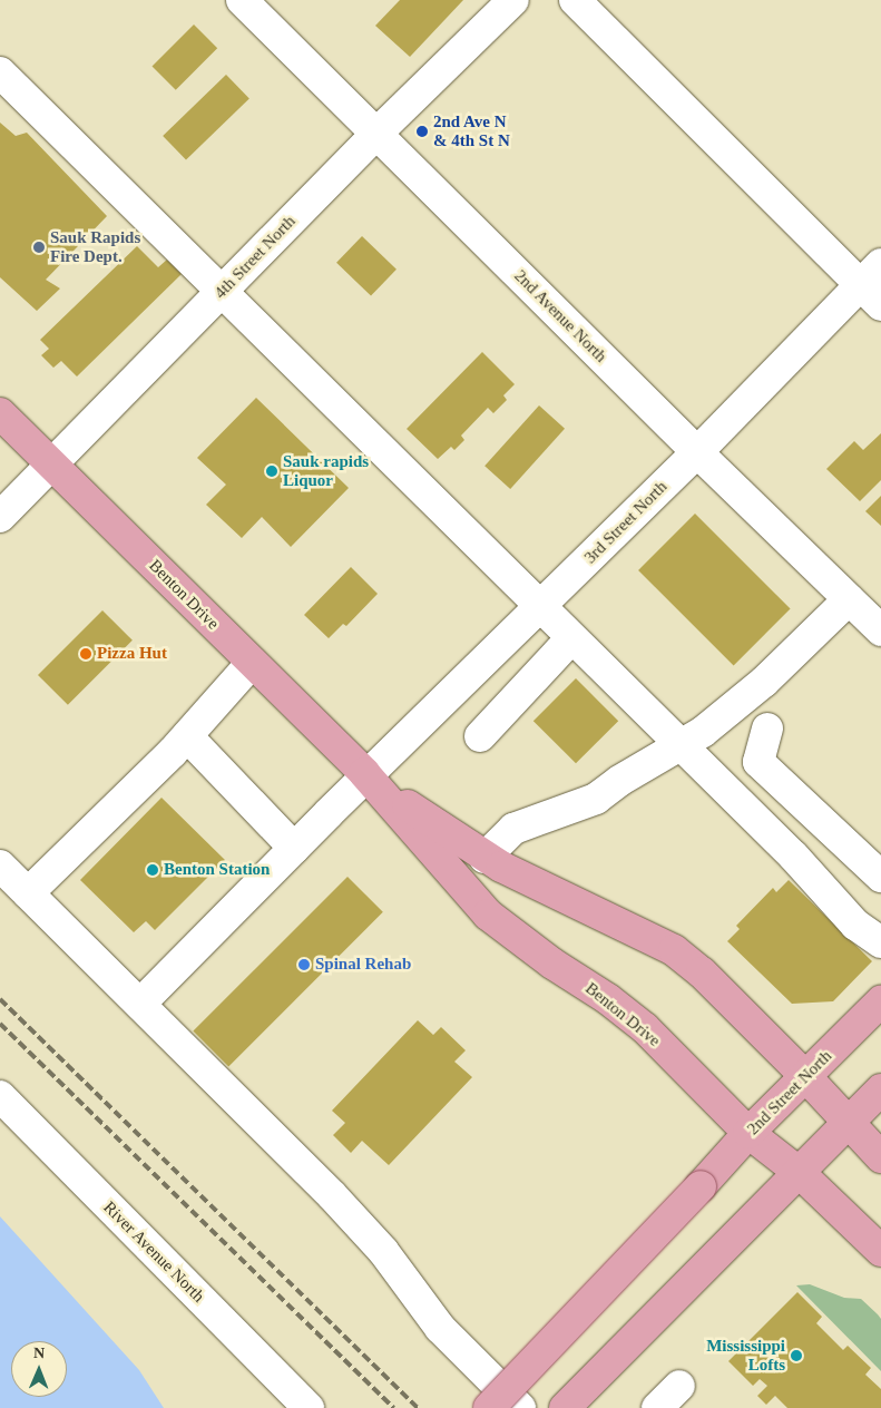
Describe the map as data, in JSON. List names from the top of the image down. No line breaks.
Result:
{"streets":{"main road":["Benton Drive","2nd Street North"],"street":["4th Street North","2nd Avenue North","3rd Street North","River Avenue North"]},"crossings":[["4th Street North","2nd Avenue North"],["4th Street North","Benton Drive"],["2nd Avenue North","3rd Street North"],["3rd Street North","Benton Drive"],["Benton Drive","2nd Street North"]],"places":["2nd Ave N & 4th St N","Sauk Rapids Fire Dept.","Sauk rapids Liquor","Pizza Hut","Benton Station","Spinal Rehab","Mississippi Lofts"],"north":"top"}
